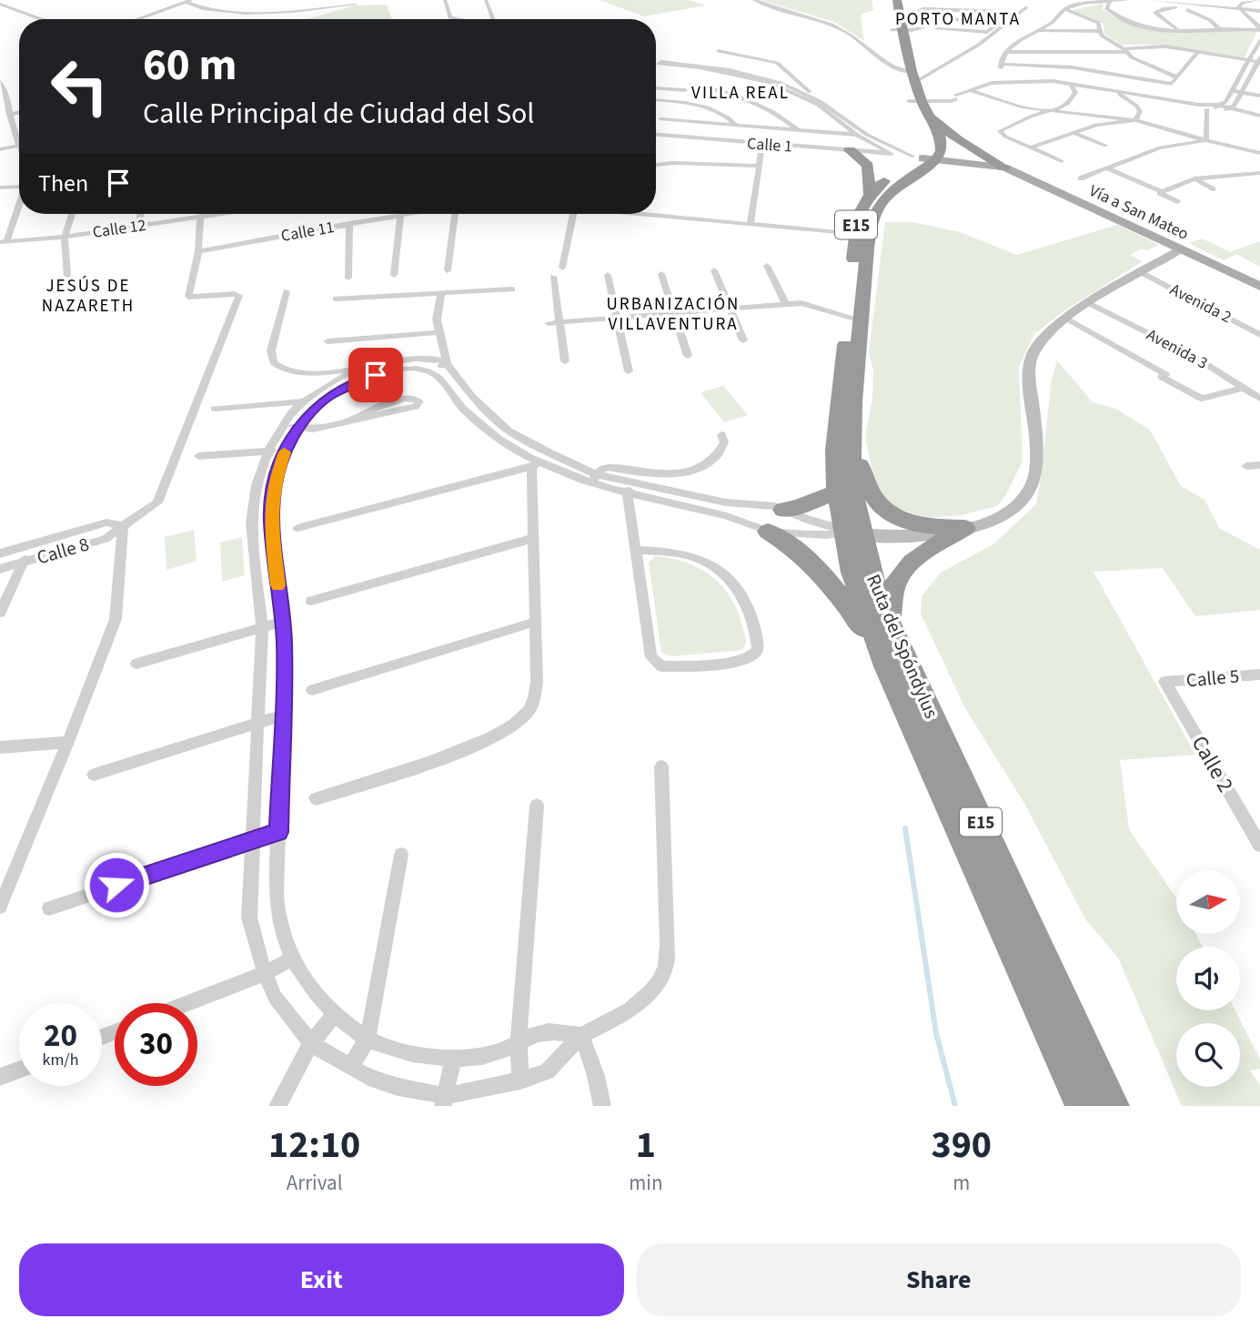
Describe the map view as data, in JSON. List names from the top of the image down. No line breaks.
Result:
{"streets":{"highway":["E15","Ruta del Spóndylus"],"main road":["Vía a San Mateo"],"street":["Calle 1","Calle 12","Calle 11","Avenida 2","Avenida 3","Calle 8","Calle 5","Calle 2"]},"crossings":[["Calle 1","Vía a San Mateo"],["Calle 1","E15"],["Calle 1","Ruta del Spóndylus"],["Vía a San Mateo","E15"],["Vía a San Mateo","Ruta del Spóndylus"],["E15","Ruta del Spóndylus"],["Calle 5","Calle 2"]],"districts":["PORTO MANTA","VILLA REAL","JESÚS DE NAZARETH","URBANIZACIÓN VILLAVENTURA"],"north":"right","page":{"turn":["60 m","Calle Principal de Ciudad del Sol"],"then":"Then","speed":"20 km/h","limit":"30","eta":["12:10","Arrival","1","min","390","m"],"buttons":["Exit","Share"]}}
